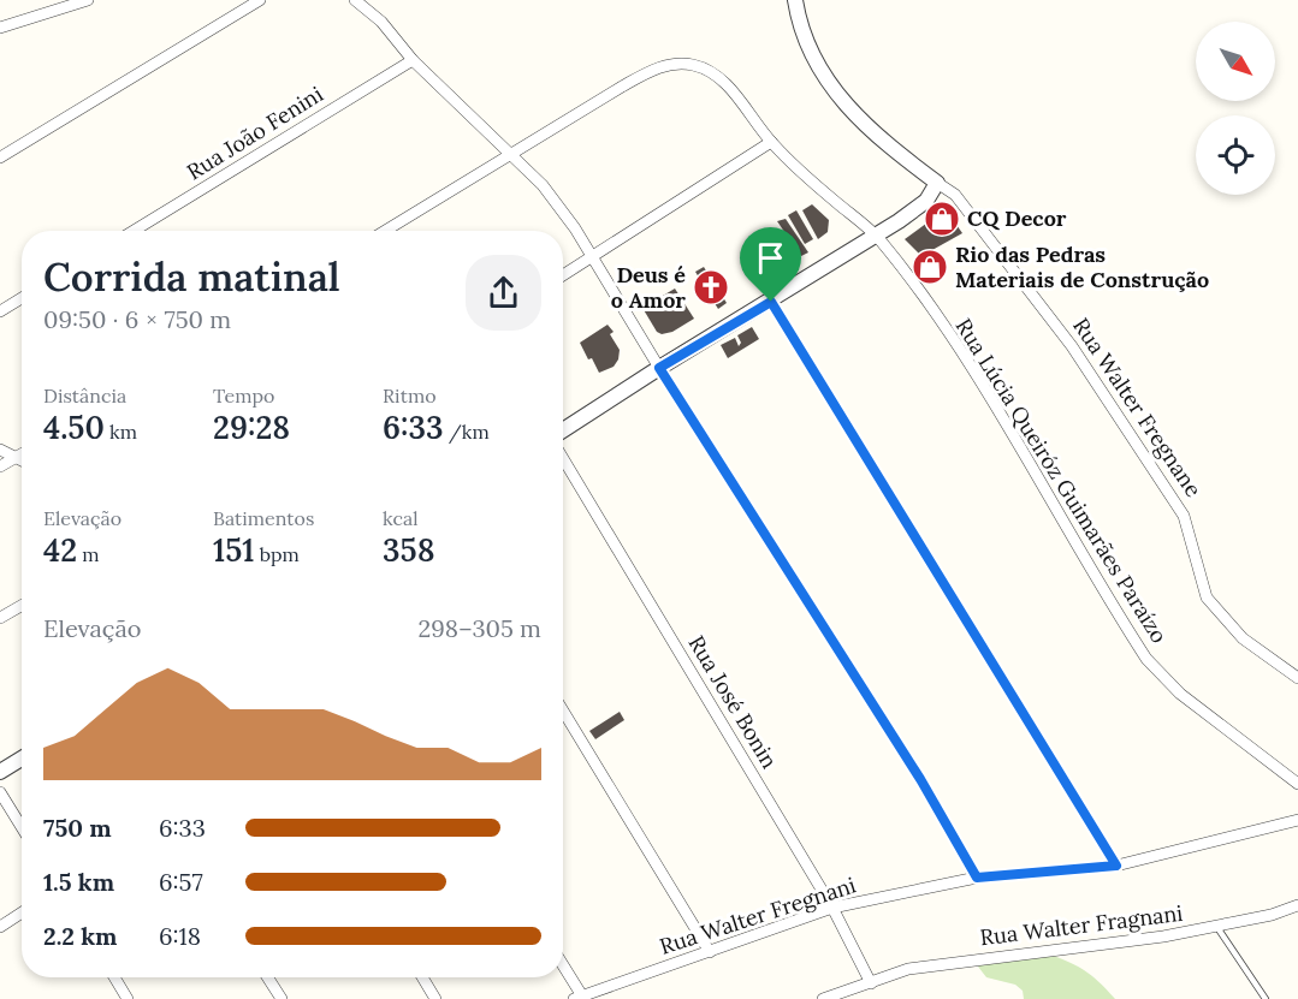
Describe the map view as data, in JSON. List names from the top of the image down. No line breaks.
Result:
{"streets":{"street":["Rua João Fenini","Rua Walter Fregnane","Rua Lúcia Queiróz Guimarães Paraízo","Rua José Bonin","Rua Walter Fregnani","Rua Walter Fragnani"]},"crossings":[["Rua José Bonin","Rua Walter Fregnani"],["Rua José Bonin","Rua Walter Fragnani"]],"places":{"shop":["CQ Decor","Rio das Pedras Materiais de Construção"],"church":["Deus é o Amor"]},"north":"bottom right","page":{"heading":["Corrida matinal","09:50 · 6 × 750 m"],"stats":[["Distância","4.50 km"],["Tempo","29:28"],["Ritmo","6:33 /km"],["Elevação","42 m"],["Batimentos","151 bpm"],["kcal","358"]],"chart":["Elevação","298–305 m"],"list":[{"name":"750 m","note":"6:33"},{"name":"1.5 km","note":"6:57"},{"name":"2.2 km","note":"6:18"}]}}
